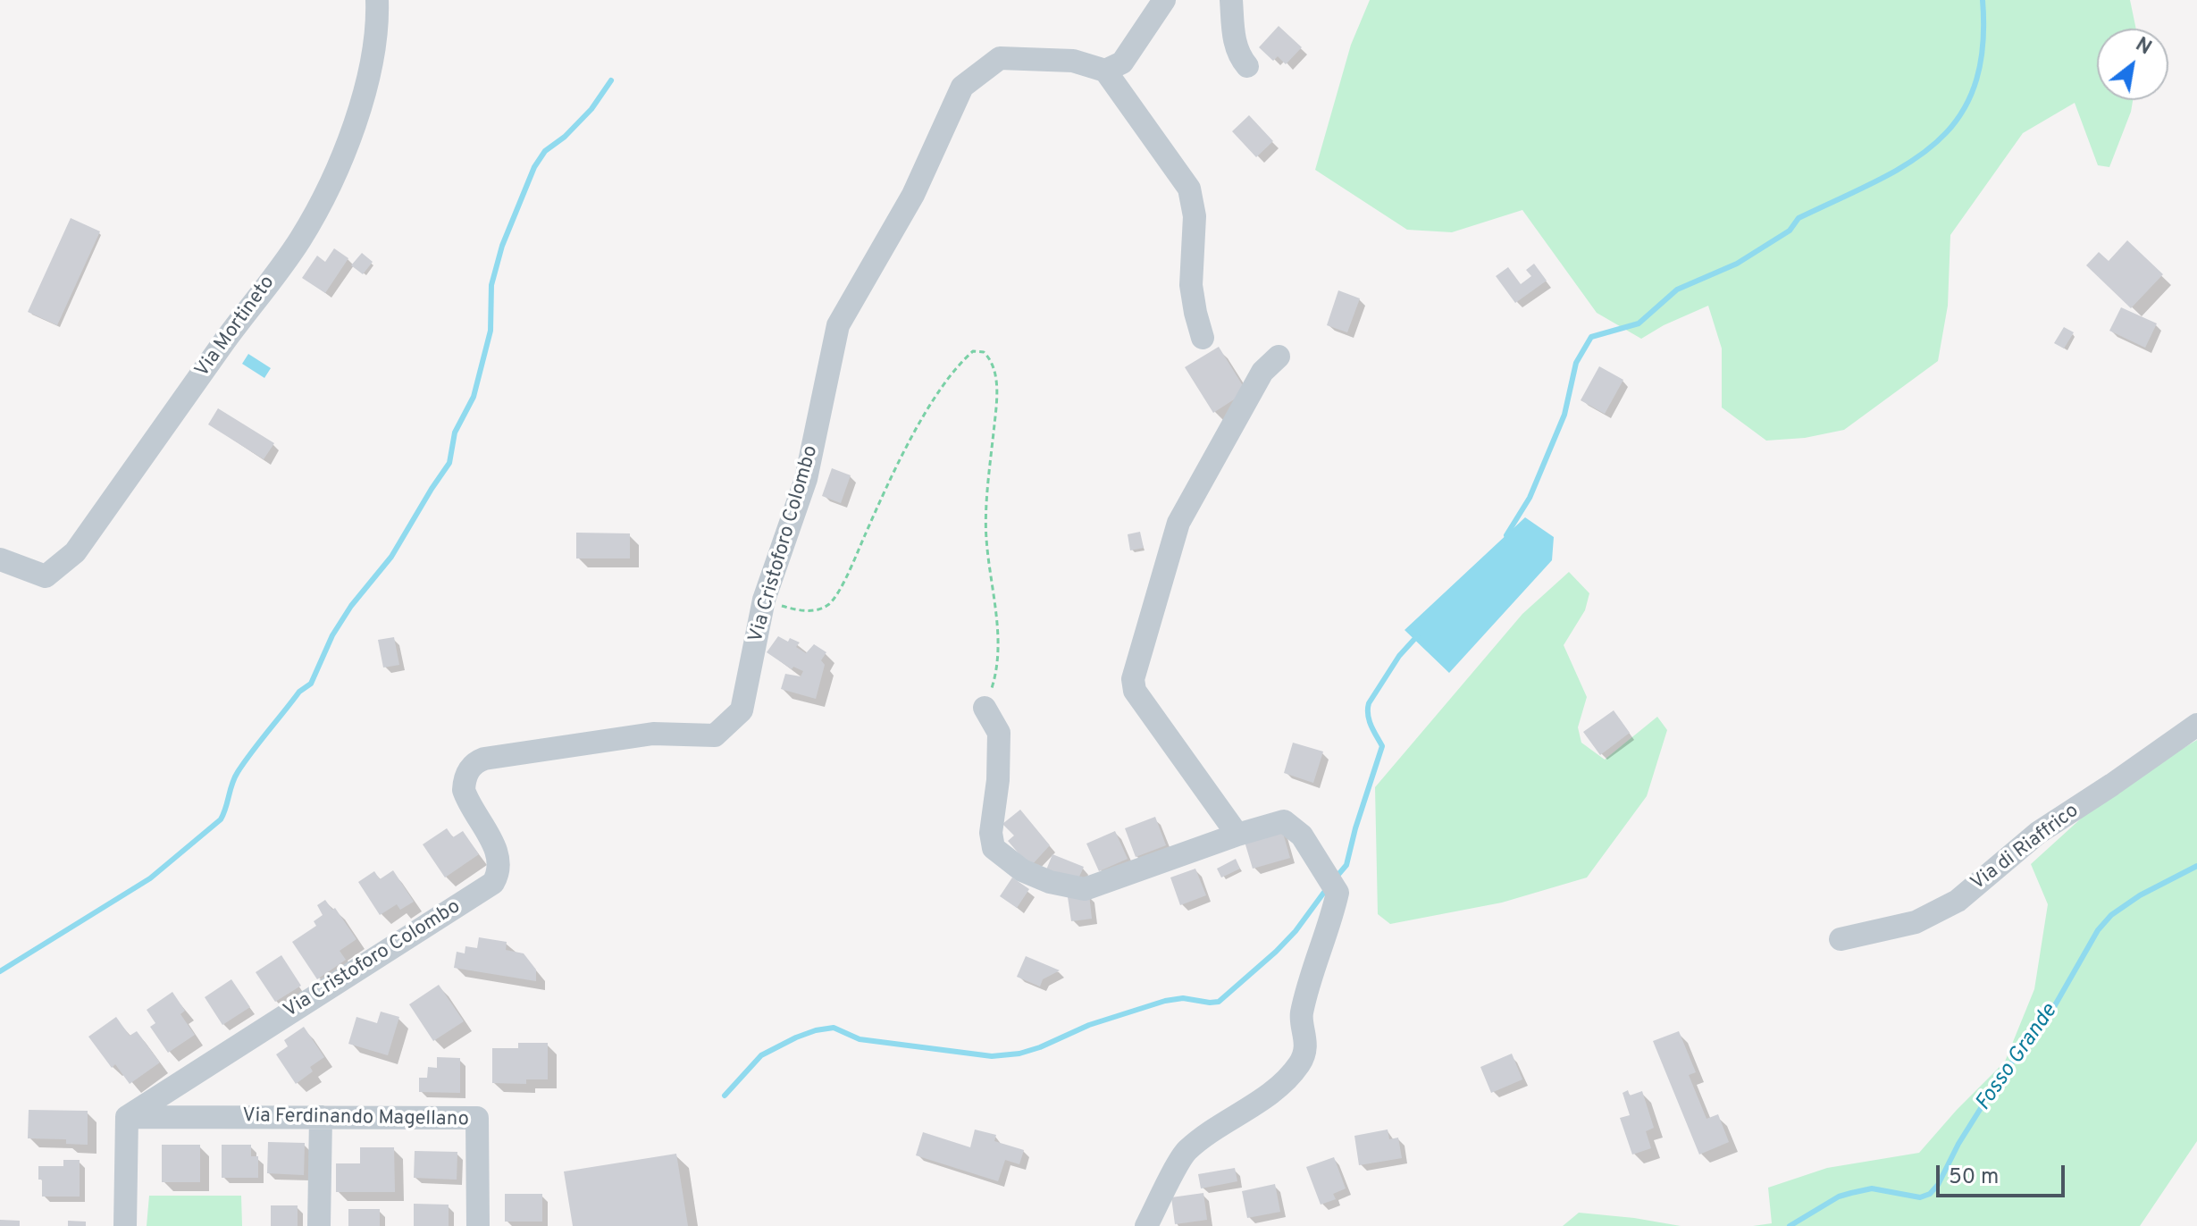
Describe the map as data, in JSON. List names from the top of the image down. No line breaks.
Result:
{"streets":{"street":["Via Mortineto","Via Cristoforo Colombo","Via di Riaffrico","Via Ferdinando Magellano"]},"crossings":[["Via Cristoforo Colombo","Via Ferdinando Magellano"]],"water":["Fosso Grande"],"scale_bar":"50 m","north":"top right"}
